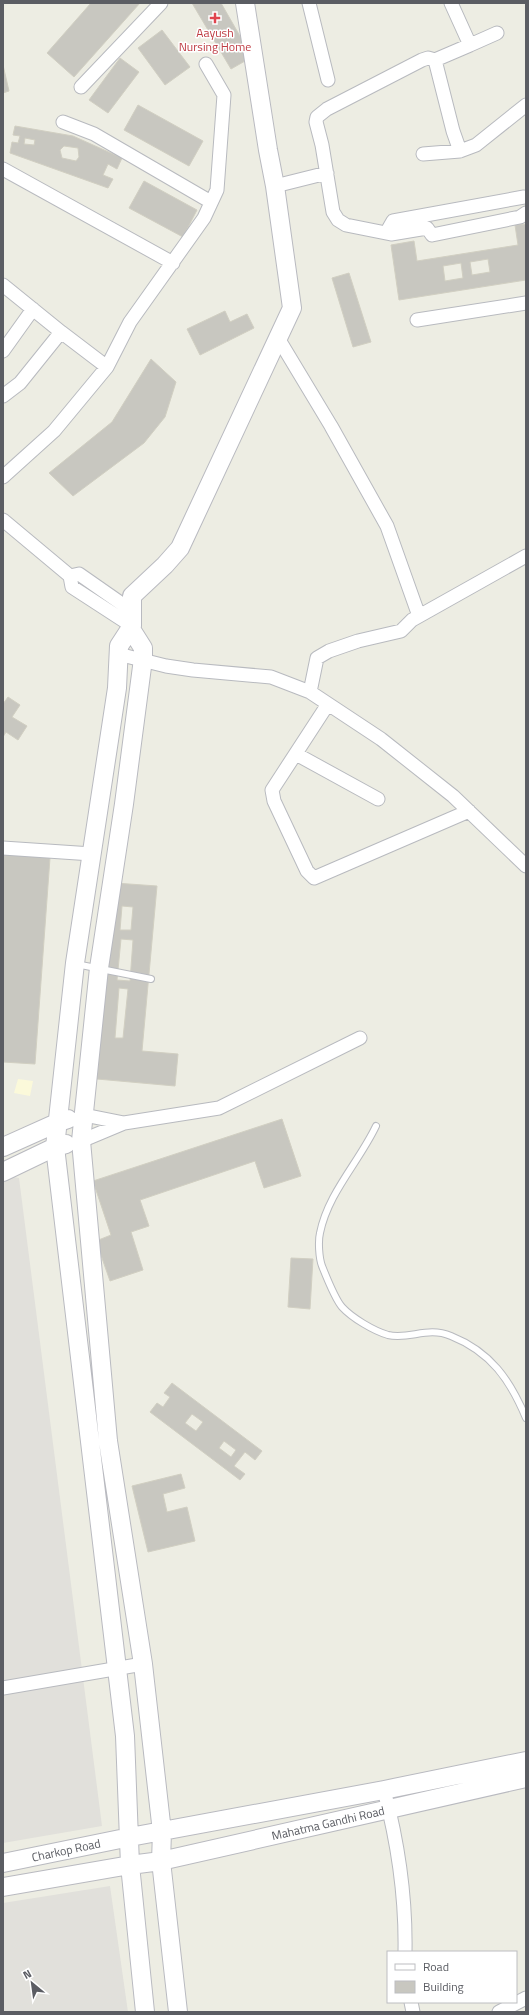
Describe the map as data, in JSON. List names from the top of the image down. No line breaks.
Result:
{"streets":{"main road":["Mahatma Gandhi Road","Charkop Road"]},"crossings":[["Mahatma Gandhi Road","Charkop Road"]],"places":{"health":["Aayush Nursing Home"]},"legend":["Road","Building"],"north":"top left"}
